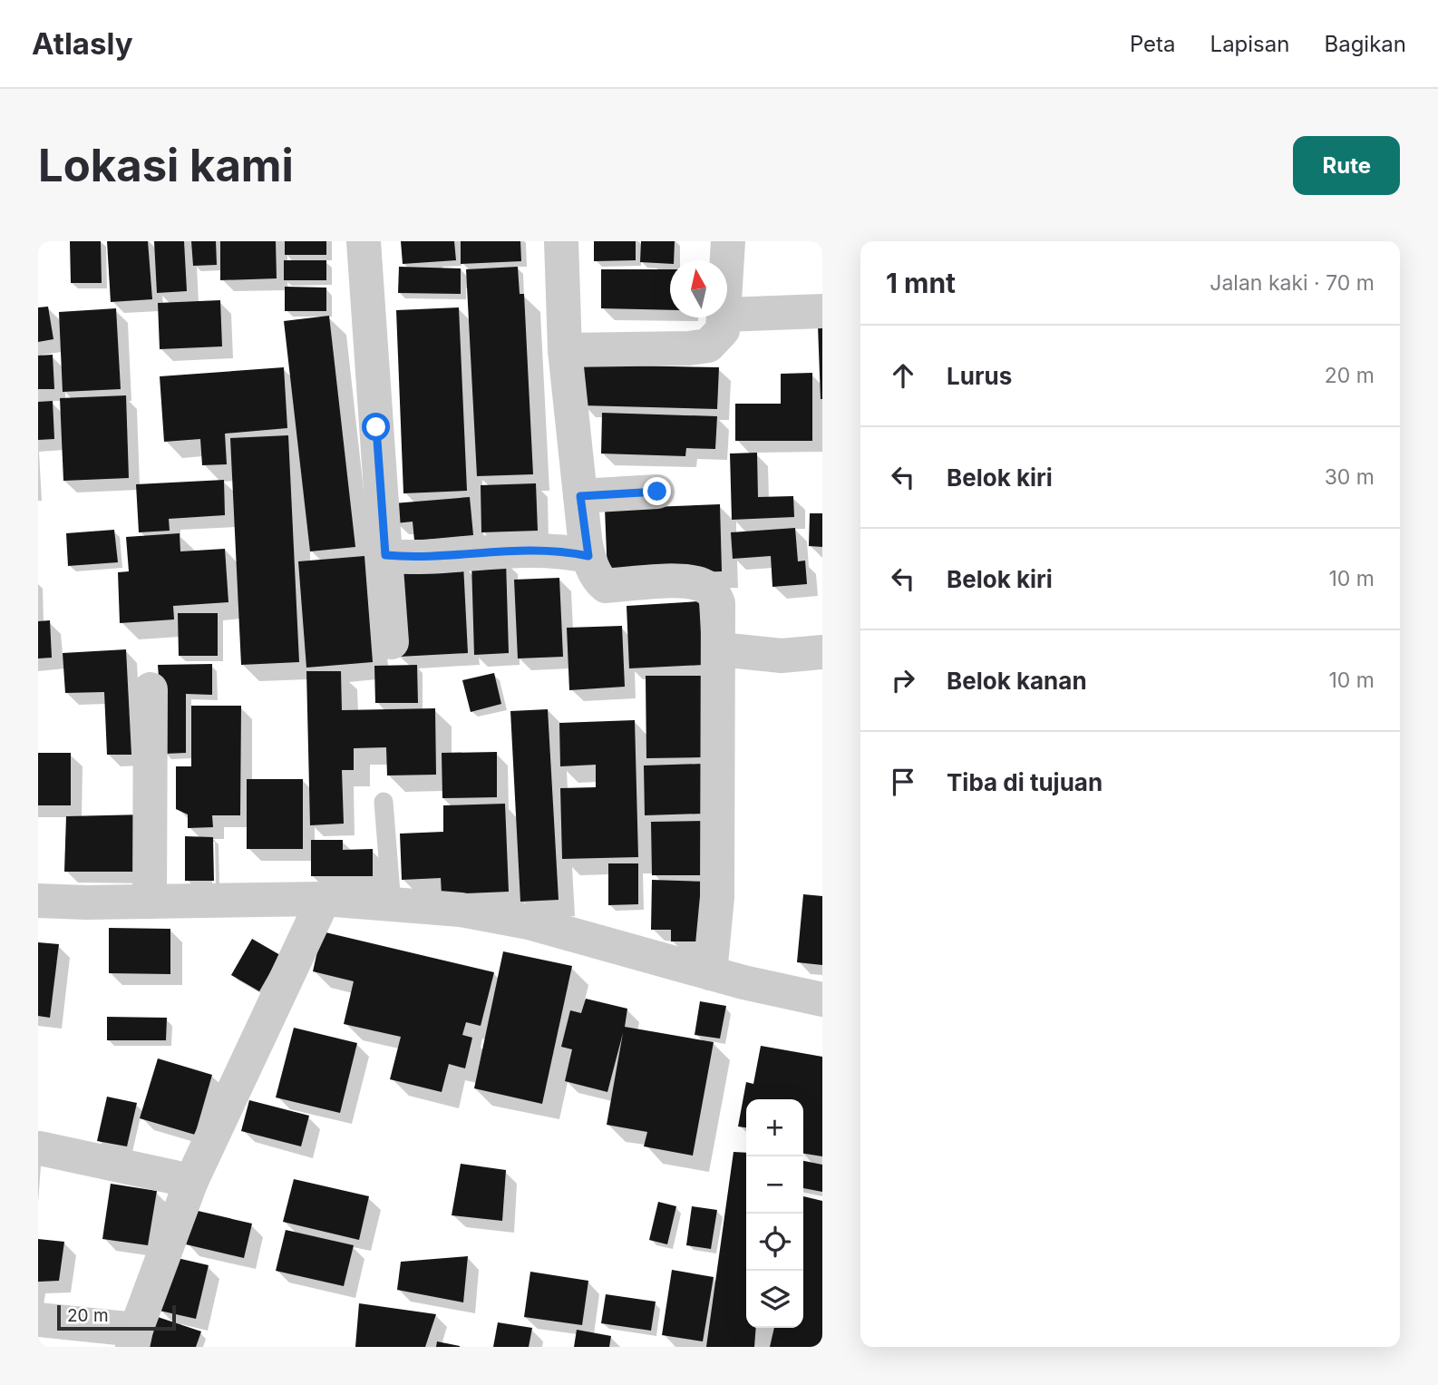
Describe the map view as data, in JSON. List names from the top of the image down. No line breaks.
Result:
{"scale_bar":"20 m","north":"top","page":{"header":"Atlasly","nav":["Peta","Lapisan","Bagikan"],"buttons":"Rute","title":"Lokasi kami","heading":["1 mnt","Jalan kaki · 70 m"],"list":[["Lurus","20 m"],["Belok kiri","30 m"],["Belok kiri","10 m"],["Belok kanan","10 m"],"Tiba di tujuan"],"map_buttons":["+","−"],"scale":"20 m"}}
